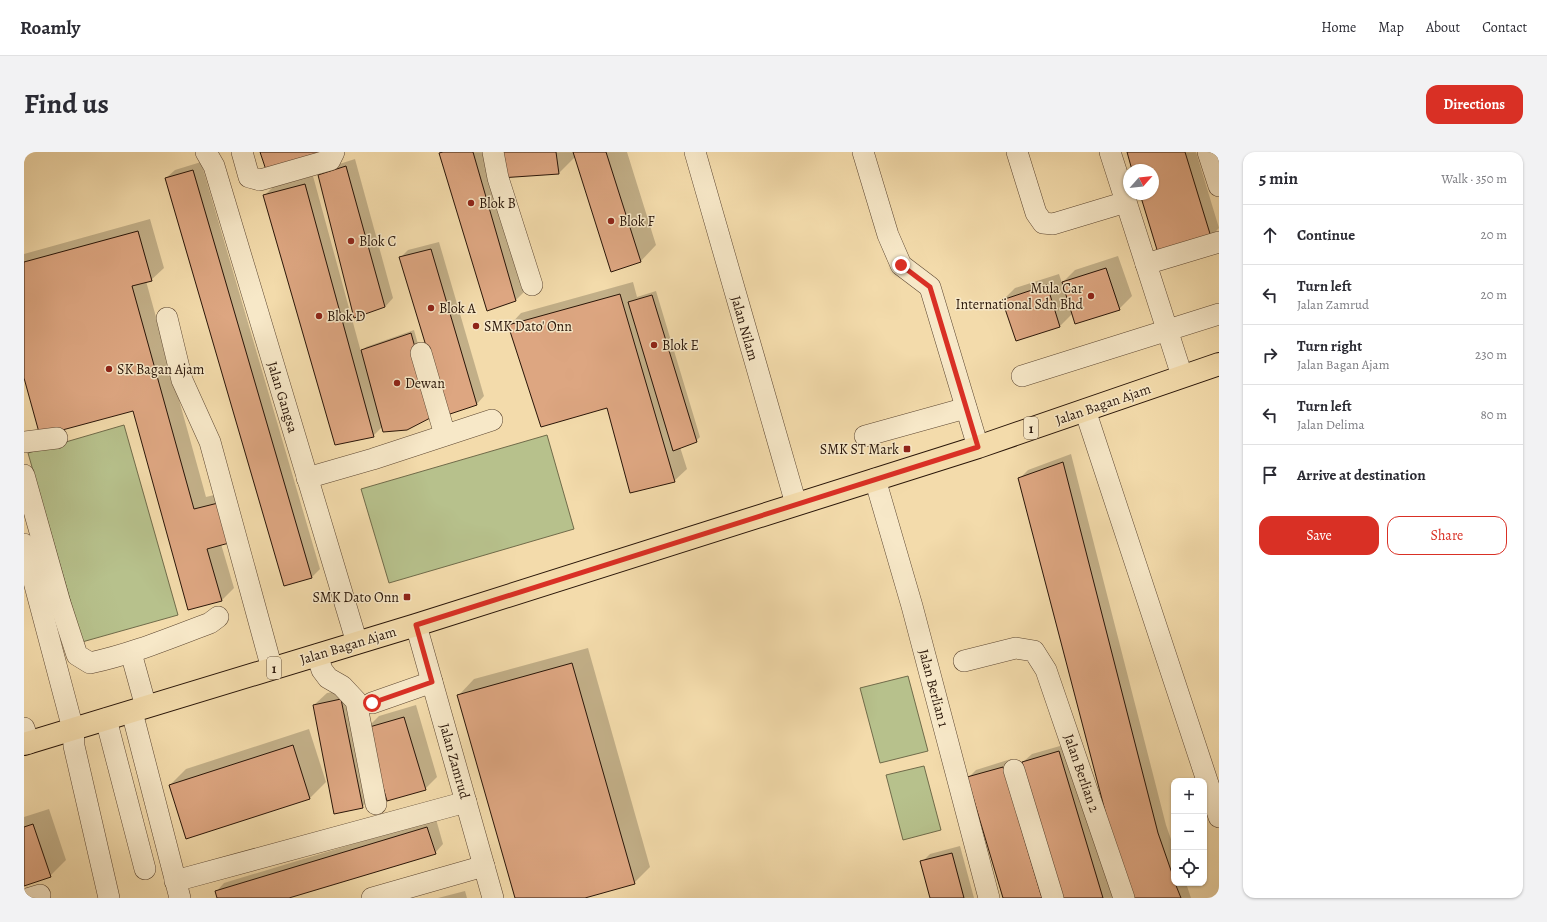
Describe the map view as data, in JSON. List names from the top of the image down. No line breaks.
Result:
{"streets":{"main road":["Jalan Bagan Ajam","1"],"street":["Jalan Nilam","Jalan Gangsa","Jalan Berlian 1","Jalan Zamrud","Jalan Berlian 2"]},"crossings":[["Jalan Nilam","Jalan Bagan Ajam"],["Jalan Gangsa","Jalan Bagan Ajam"],["Jalan Bagan Ajam","Jalan Berlian 1"],["Jalan Bagan Ajam","Jalan Zamrud"]],"places":{"other":["Blok B","Blok F","Blok C","Mula Car International Sdn Bhd","Blok A","Blok D","SMK Dato' Onn","Blok E","SK Bagan Ajam","Dewan"],"transit":["SMK ST Mark","SMK Dato Onn"]},"north":"top right","page":{"header":"Roamly","nav":["Home","Map","About","Contact"],"title":"Find us","buttons":["Directions",["Save","Share"]],"heading":["5 min","Walk · 350 m"],"list":[["Continue","20 m"],["Turn left","Jalan Zamrud","20 m"],["Turn right","Jalan Bagan Ajam","230 m"],["Turn left","Jalan Delima","80 m"],"Arrive at destination"],"map_buttons":["+","−"]}}
